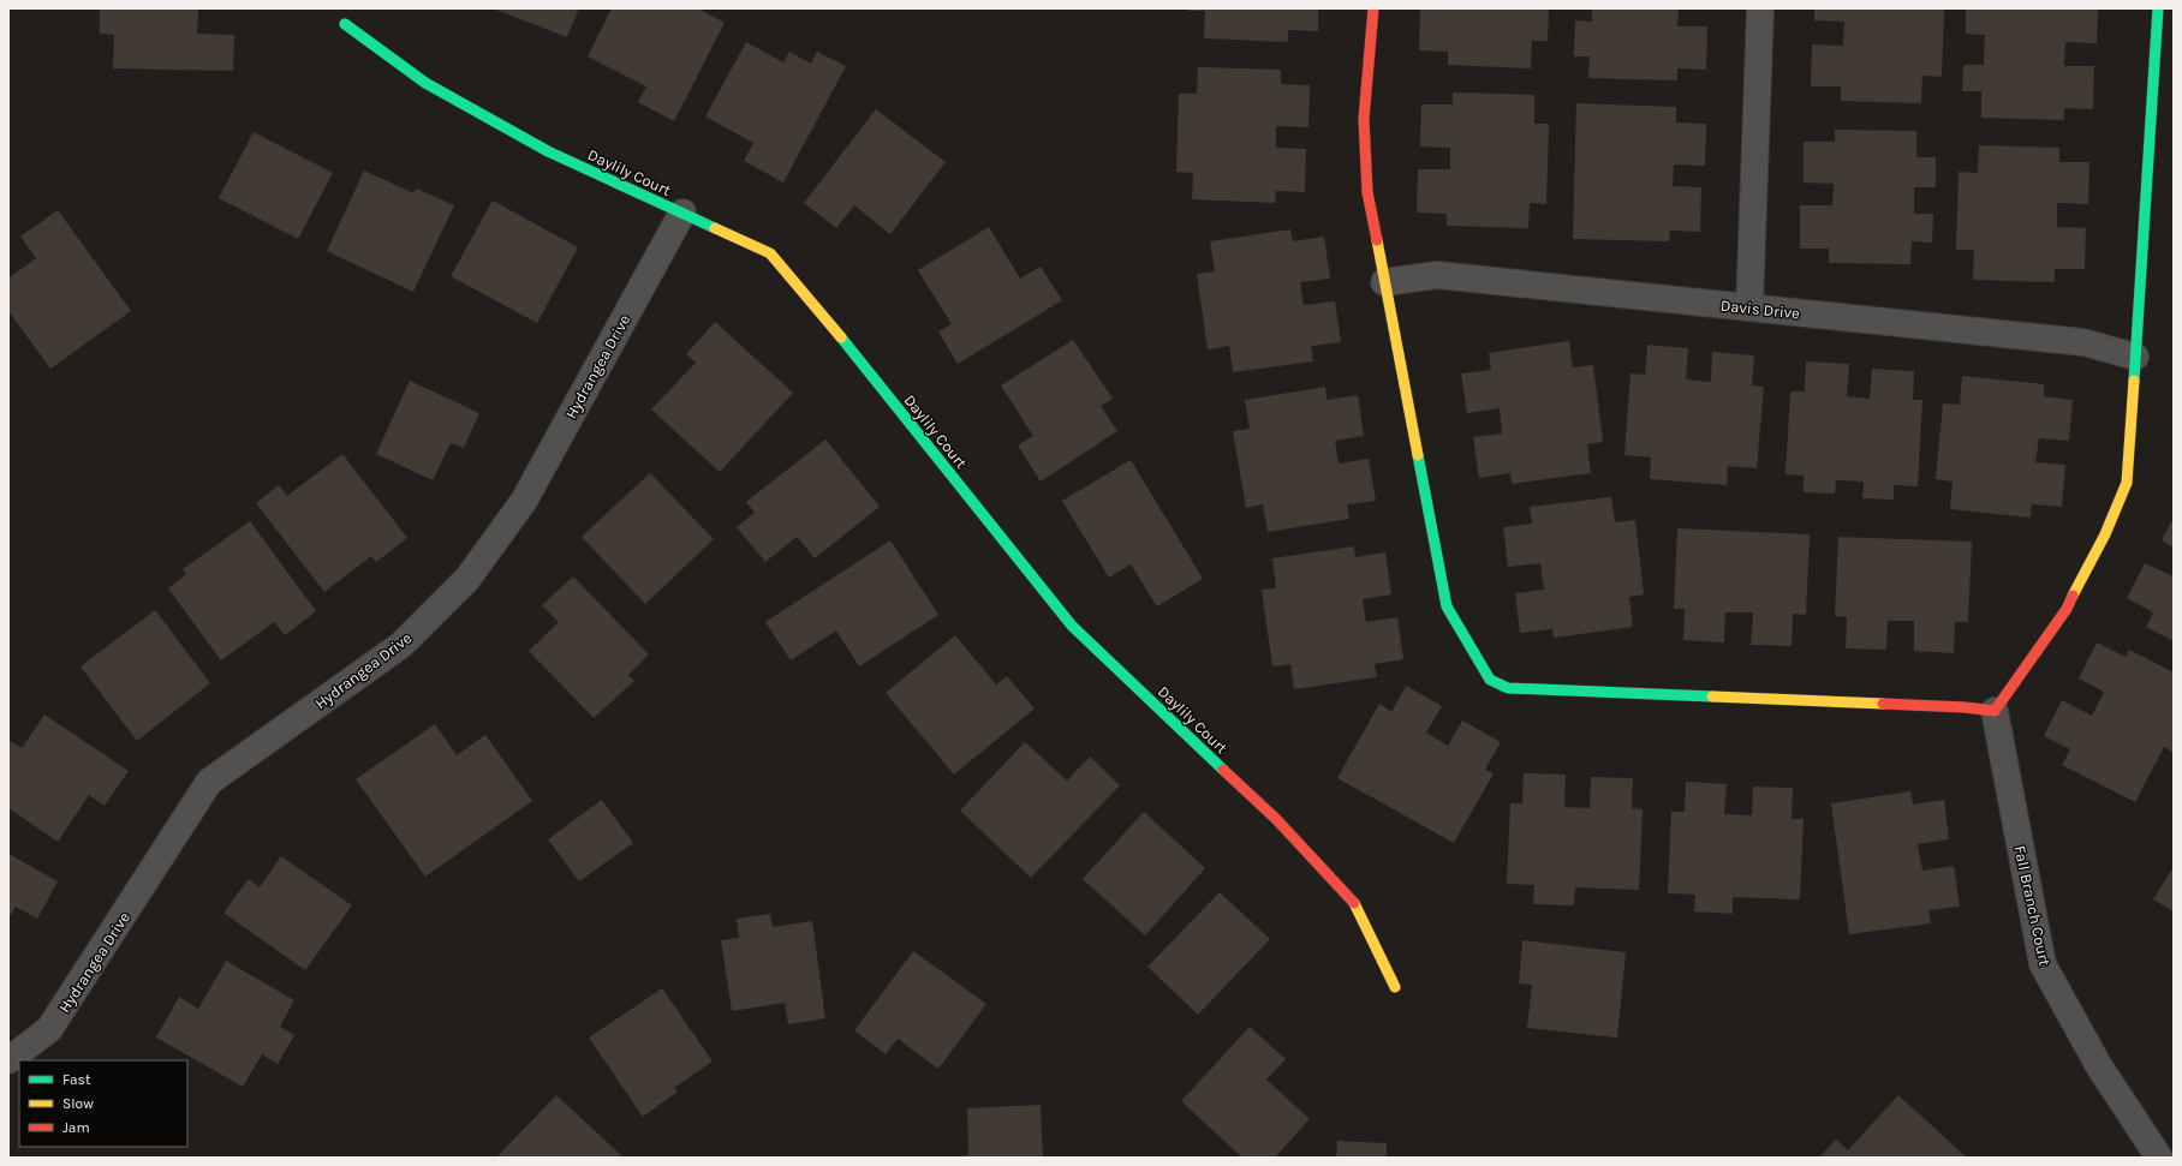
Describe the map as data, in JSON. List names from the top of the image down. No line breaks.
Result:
{"streets":{"street":["Daylily Court","Davis Drive","Hydrangea Drive","Fall Branch Court"]},"crossings":[["Daylily Court","Hydrangea Drive"]],"legend":["Fast","Slow","Jam"]}
